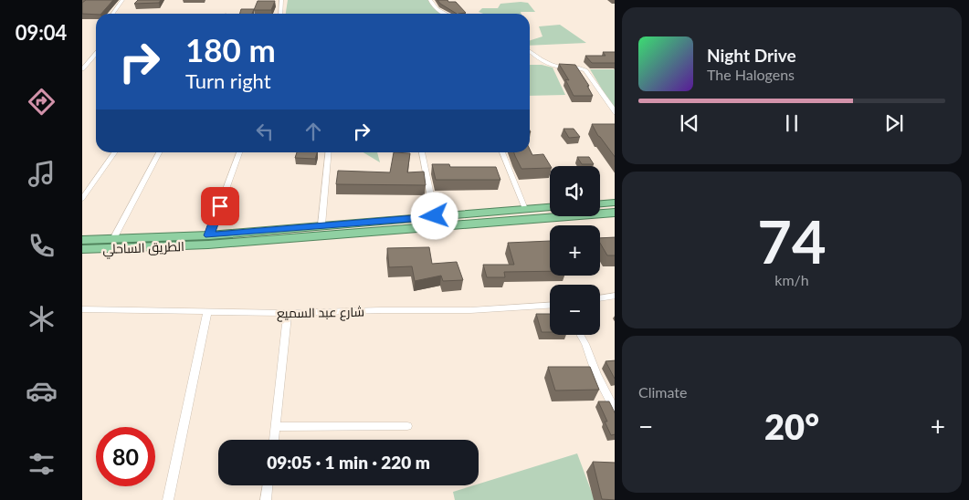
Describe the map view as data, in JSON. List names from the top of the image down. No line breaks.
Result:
{"streets":{"highway":["الطريق الساحلي"],"street":["شارع عبد السميع"]},"page":{"tabs":"09:04","turn":["180 m","Turn right"],"song":["Night Drive","The Halogens"],"map_buttons":["+","−"],"tile":[["74","km/h"],"Climate"],"heat":["−","20°","+"],"limit":"80","trip":"09:05 · 1 min · 220 m"}}
